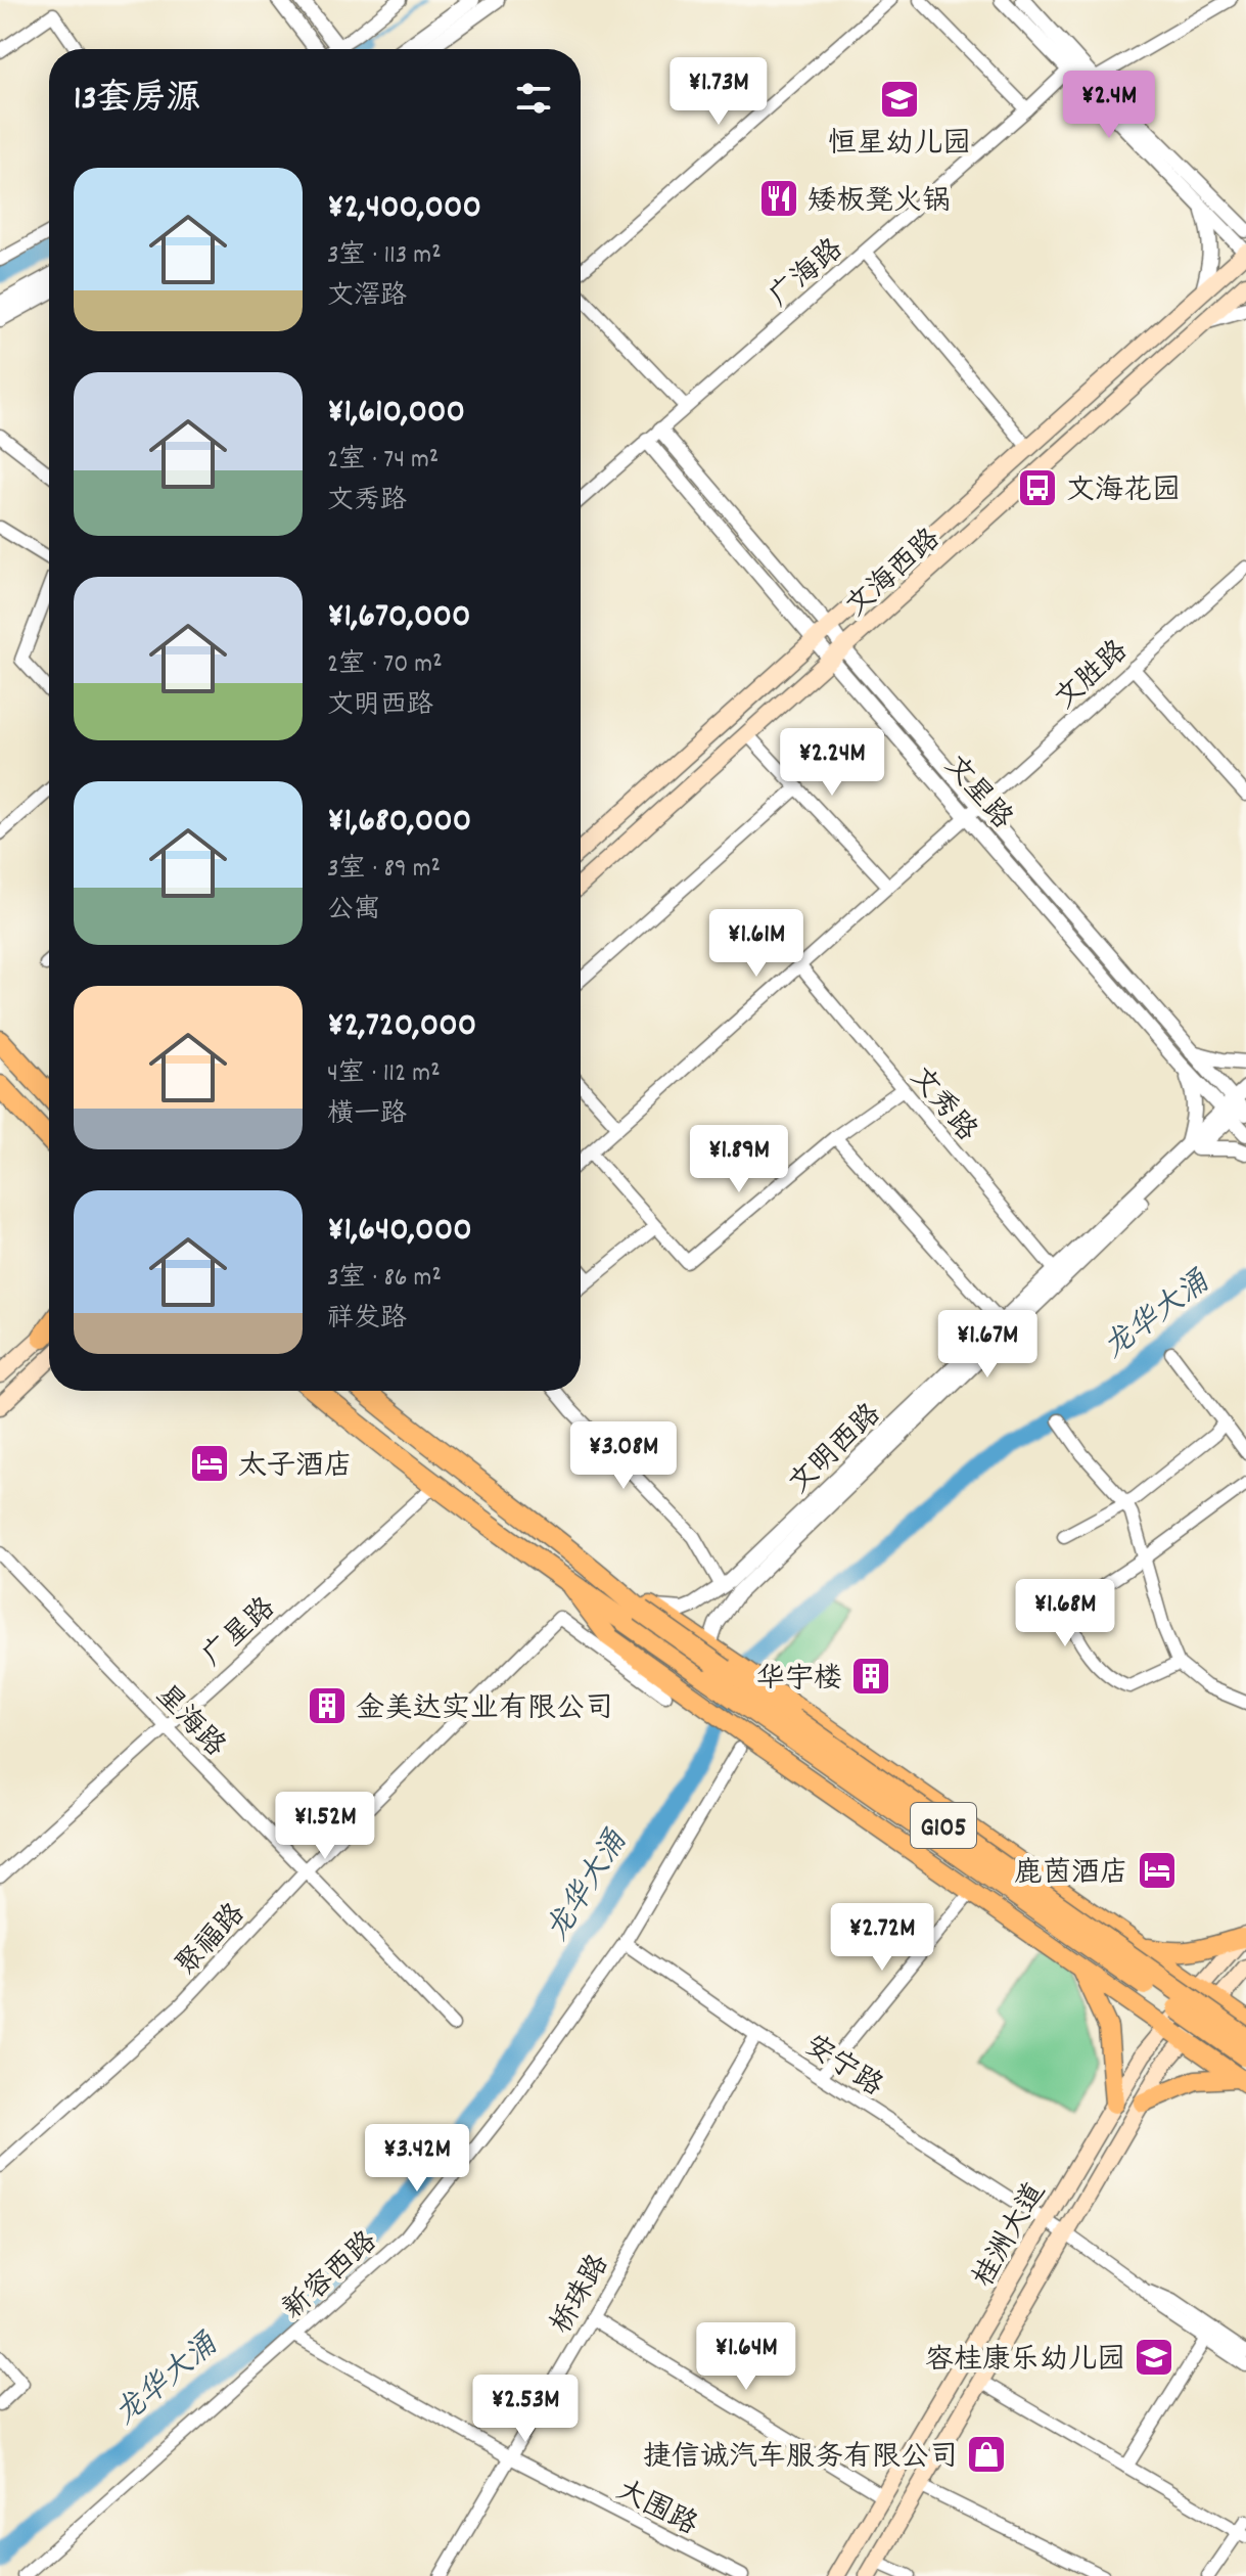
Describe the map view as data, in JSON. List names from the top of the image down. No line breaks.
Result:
{"streets":{"highway":["G105"],"main road":["文海西路","桂洲大道"],"street":["广海路","文胜路","文星路","文秀路","文明西路","广星路","星海路","聚福路","安宁路","新容西路","桥珠路","大围路"]},"crossings":[["广海路","文星路"],["文海西路","文星路"],["文胜路","文星路"],["文胜路","文秀路"],["文星路","文明西路"],["文秀路","文明西路"],["文明西路","G105"],["广星路","星海路"],["广星路","G105"],["星海路","聚福路"],["安宁路","桂洲大道"],["安宁路","新容西路"],["安宁路","桥珠路"],["新容西路","大围路"],["桥珠路","大围路"]],"water":["龙华大涌"],"places":{"school or university":["恒星幼儿园","容桂康乐幼儿园"],"restaurant":["矮板凳火锅"],"bus stop":["文海花园"],"hotel":["太子酒店","鹿茵酒店"],"building":["华宇楼","金美达实业有限公司"],"shop":["捷信诚汽车服务有限公司"]},"page":{"heading":"13套房源","price":["¥1.73M","¥2.4M","¥2.24M","¥1.61M","¥1.89M","¥1.67M","¥3.08M","¥1.68M","¥1.52M","¥2.72M","¥3.42M","¥1.64M","¥2.53M"],"list":[{"name":"¥2,400,000","note":"3室 · 113 m² · 文滘路"},{"name":"¥1,610,000","note":"2室 · 74 m² · 文秀路"},{"name":"¥1,670,000","note":"2室 · 70 m² · 文明西路"},{"name":"¥1,680,000","note":"3室 · 89 m² · 公寓"},{"name":"¥2,720,000","note":"4室 · 112 m² · 横一路"},{"name":"¥1,640,000","note":"3室 · 86 m² · 祥发路"}]}}
